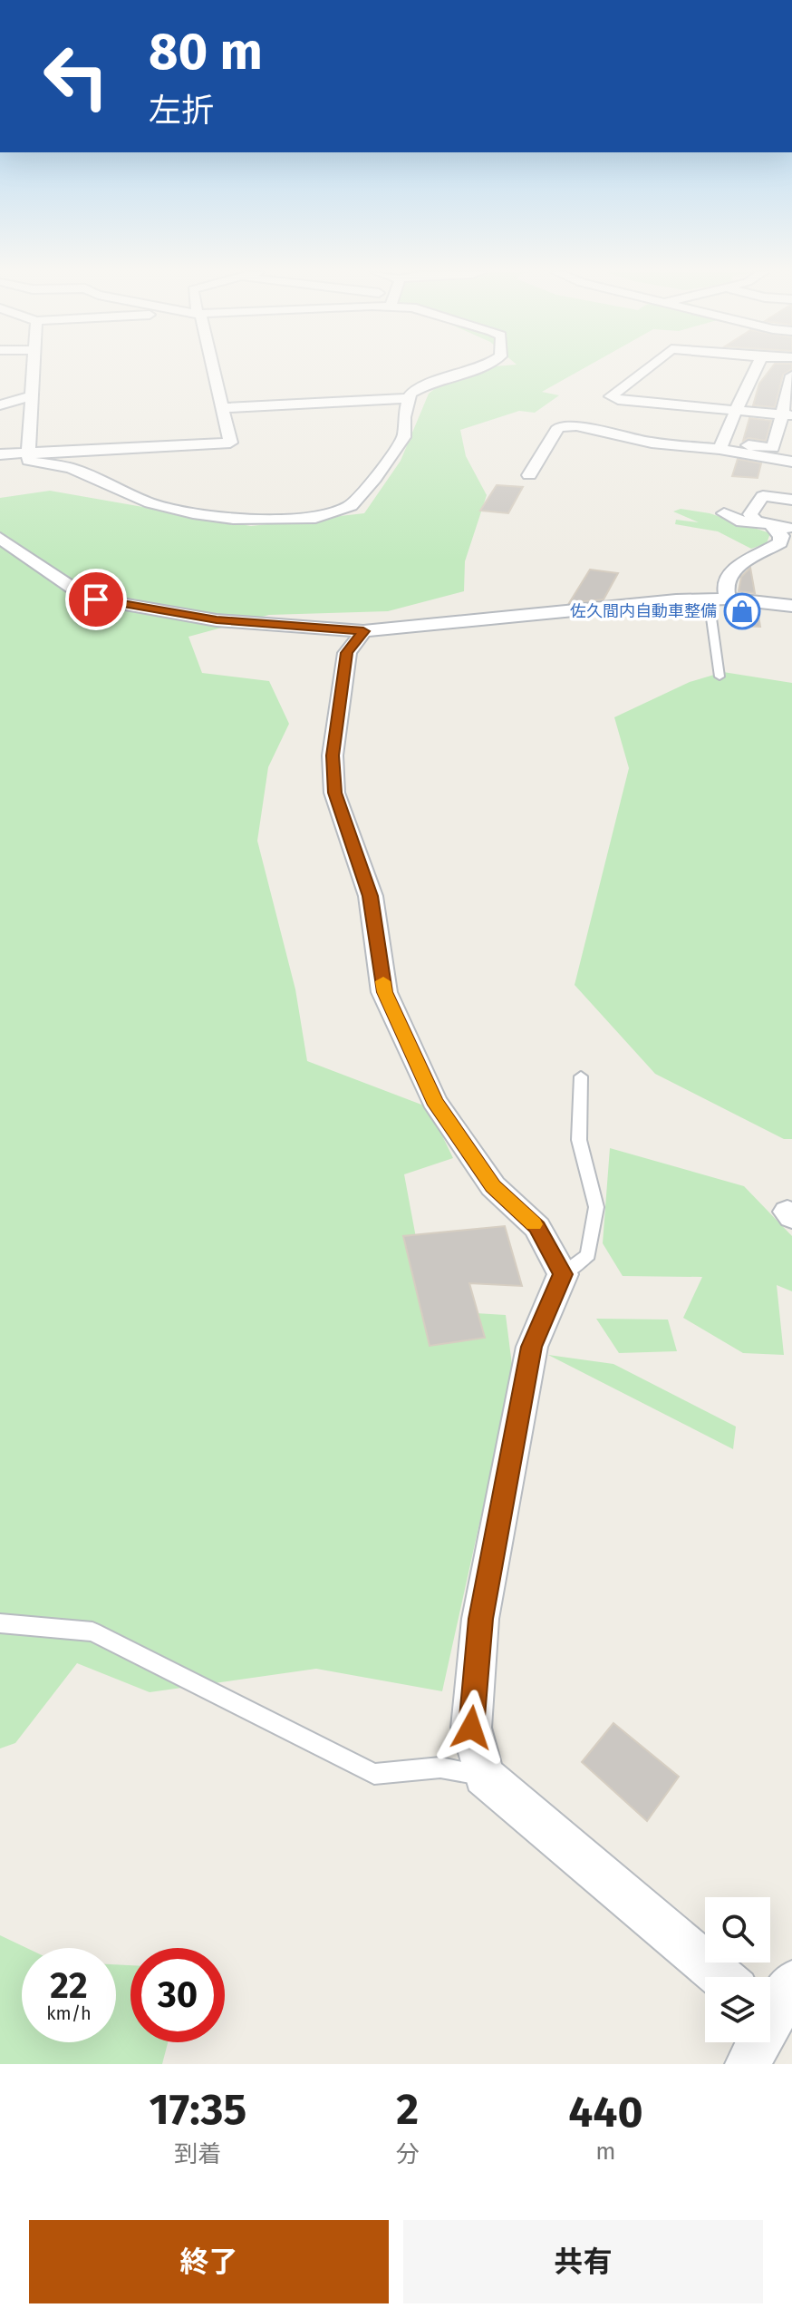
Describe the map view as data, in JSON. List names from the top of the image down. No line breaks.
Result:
{"places":{"shop":["佐久間内自動車整備"]},"page":{"turn":["80 m","左折"],"speed":"22 km/h","limit":"30","eta":["17:35","到着","2","分","440","m"],"buttons":["終了","共有"]}}
